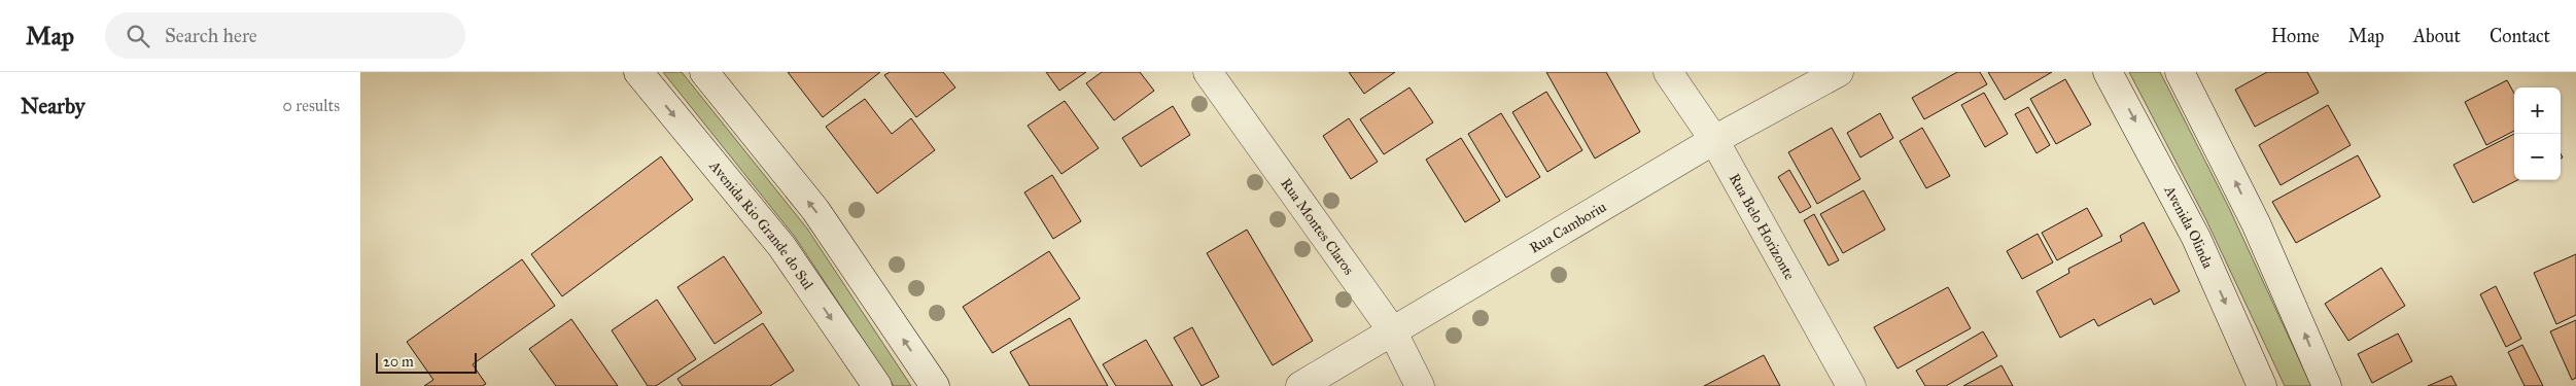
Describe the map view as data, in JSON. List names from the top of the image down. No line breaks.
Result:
{"streets":{"street":["Avenida Rio Grande do Sul","Rua Montes Claros","Rua Camboriu","Rua Belo Horizonte","Avenida Olinda"]},"crossings":[["Rua Montes Claros","Rua Camboriu"],["Rua Camboriu","Rua Belo Horizonte"]],"scale_bar":"20 m","page":{"header":"Map","search":"Search here","nav":["Home","Map","About","Contact"],"heading":["Nearby","0 results"],"map_buttons":["+","−"],"scale":"20 m"}}
